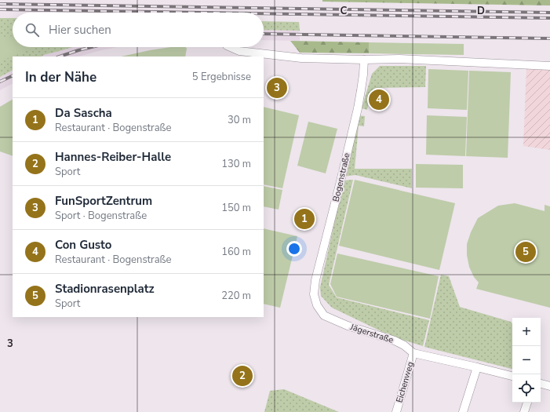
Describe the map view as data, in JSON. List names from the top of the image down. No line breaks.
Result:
{"streets":{"street":["Bogenstraße","Jägerstraße","Eichenweg"]},"crossings":[["Bogenstraße","Jägerstraße"],["Jägerstraße","Eichenweg"]],"page":{"search":"Hier suchen","heading":["In der Nähe","5 Ergebnisse"],"pins":["3","4","1","5","2"],"list":[{"mark":"1","name":"Da Sascha","note":"Restaurant · Bogenstraße","value":"30 m"},{"mark":"2","name":"Hannes-Reiber-Halle","note":"Sport","value":"130 m"},{"mark":"3","name":"FunSportZentrum","note":"Sport · Bogenstraße","value":"150 m"},{"mark":"4","name":"Con Gusto","note":"Restaurant · Bogenstraße","value":"160 m"},{"mark":"5","name":"Stadionrasenplatz","note":"Sport","value":"220 m"}],"map_buttons":["+","−"]},"grid":{"columns":["C","D"],"rows":["3"]}}
